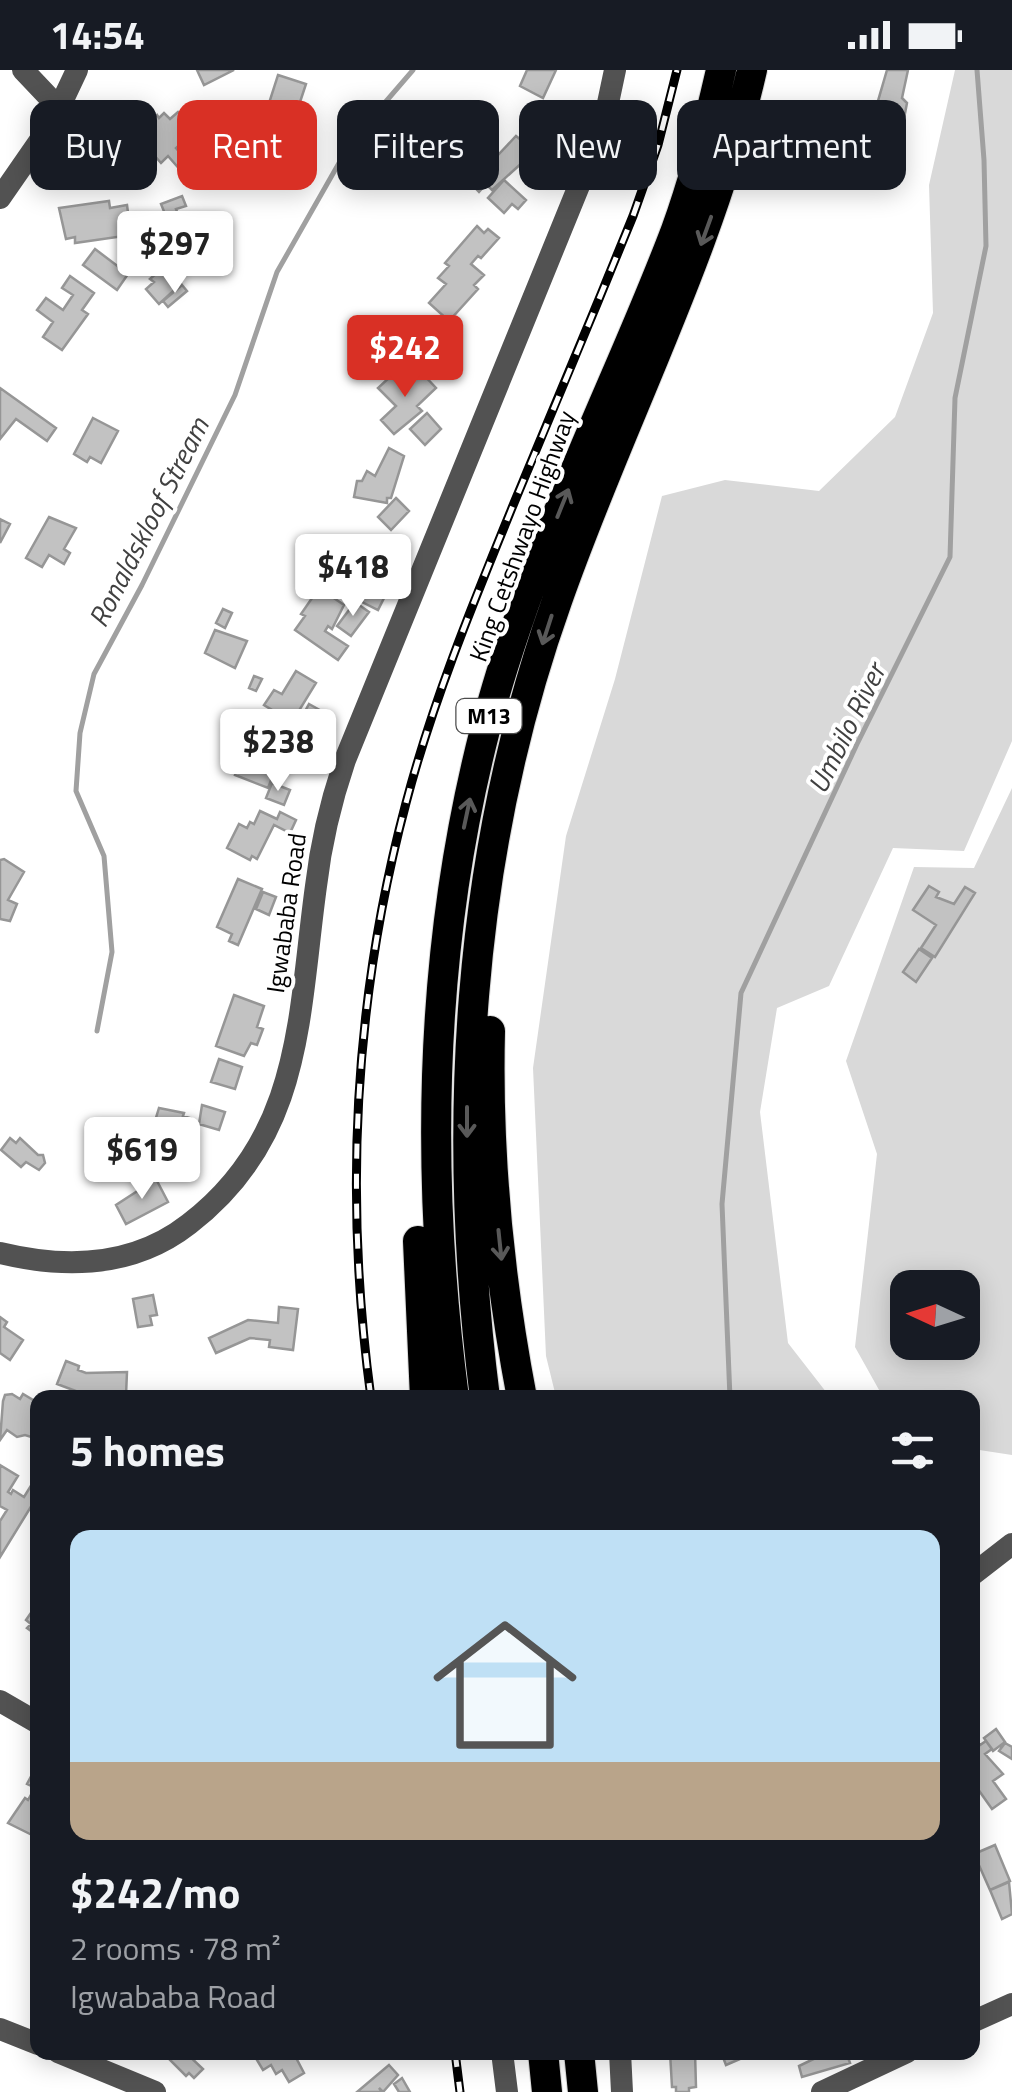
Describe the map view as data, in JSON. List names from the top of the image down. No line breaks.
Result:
{"streets":{"highway":["King Cetshwayo Highway","M13"],"street":["Igwababa Road"]},"water":["Ronaldskloof Stream","Umbilo River"],"north":"left","page":{"status":"14:54","chip":["Buy","Rent","Filters","New","Apartment"],"price":["$297","$242","$418","$238","$619"],"heading":"5 homes","list":[{"name":"$242/mo","note":"2 rooms · 78 m² · Igwababa Road"}]}}
